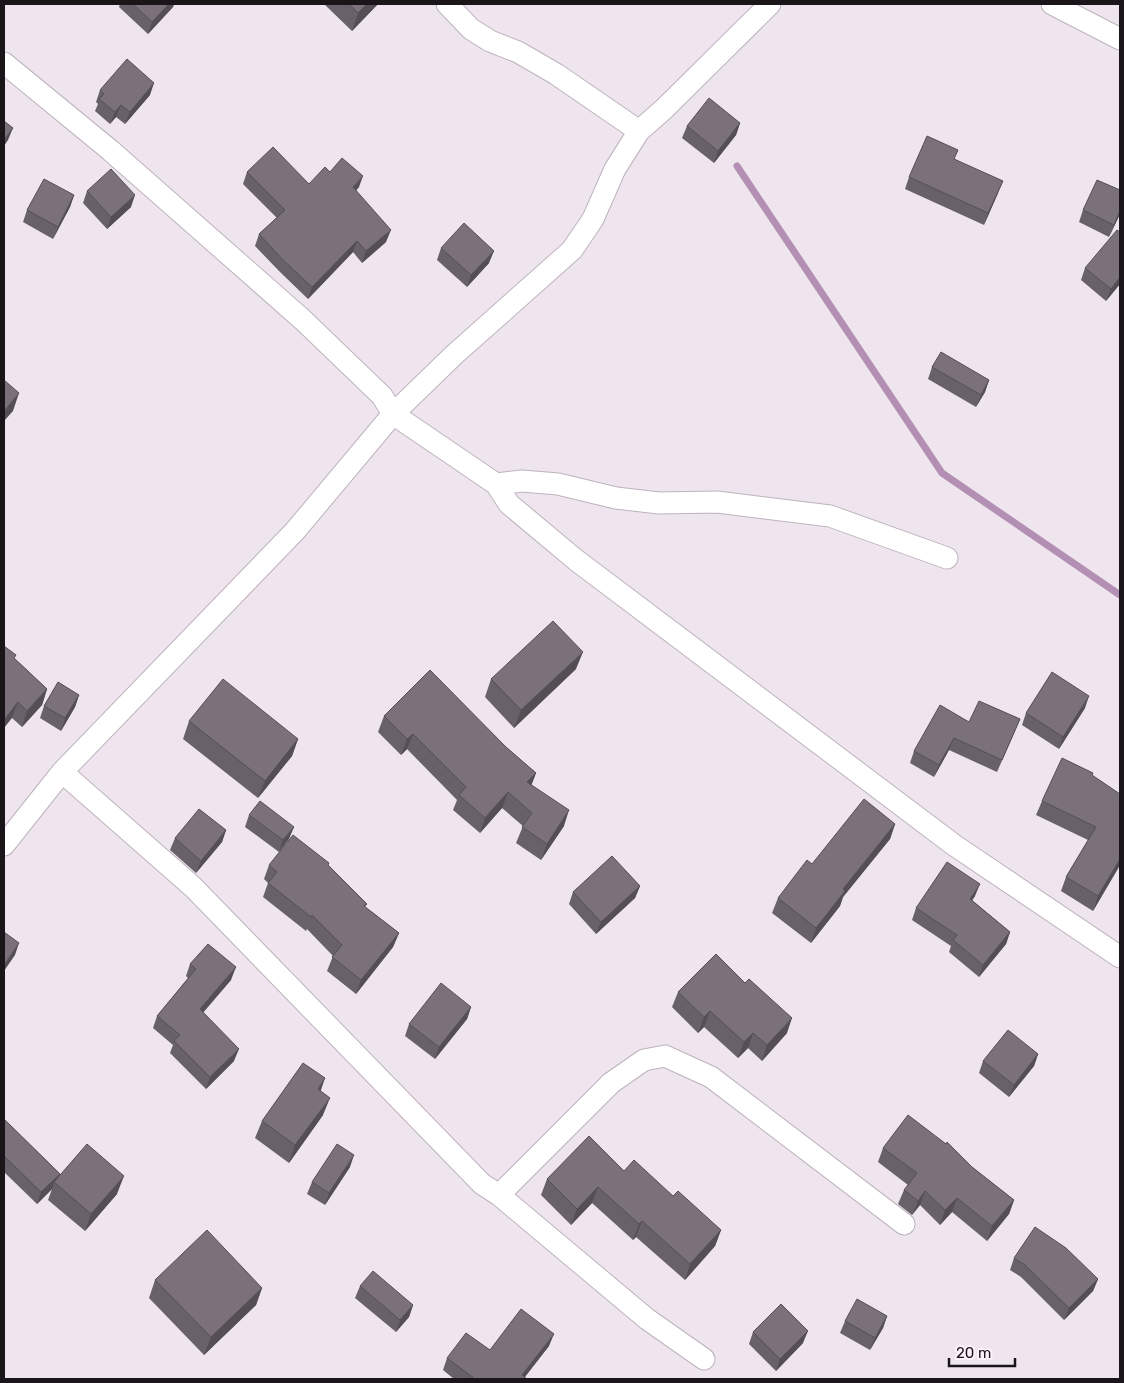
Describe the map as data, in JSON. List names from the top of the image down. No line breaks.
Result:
{"scale_bar":"20 m"}
